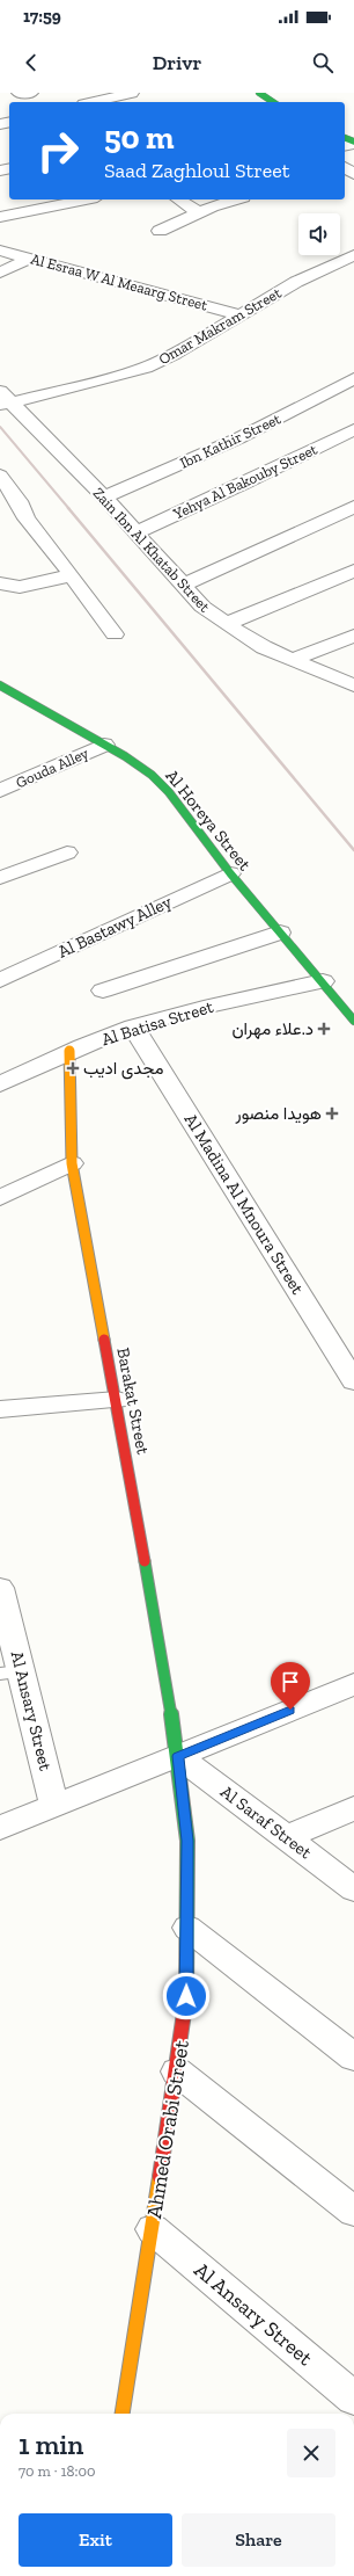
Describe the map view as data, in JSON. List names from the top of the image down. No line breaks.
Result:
{"streets":{"street":["Al Esraa W Al Meaarg Street","Omar Makram Street","Ibn Kathir Street","Yehya Al Bakouby Street","Zain Ibn Al Khatab Street","Gouda Alley","Al Horeya Street","Al Bastawy Alley","Al Batisa Street","Al Madina Al Mnoura Street","Barakat Street","Al Ansary Street","Al Saraf Street","Ahmed Orabi Street"]},"crossings":[["Al Esraa W Al Meaarg Street","Omar Makram Street"],["Omar Makram Street","Zain Ibn Al Khatab Street"],["Ibn Kathir Street","Zain Ibn Al Khatab Street"],["Yehya Al Bakouby Street","Zain Ibn Al Khatab Street"],["Gouda Alley","Al Horeya Street"],["Al Horeya Street","Al Bastawy Alley"],["Al Horeya Street","Al Batisa Street"],["Al Batisa Street","Al Madina Al Mnoura Street"],["Al Batisa Street","Barakat Street"],["Barakat Street","Al Saraf Street"],["Barakat Street","Ahmed Orabi Street"],["Al Ansary Street","Ahmed Orabi Street"],["Al Saraf Street","Ahmed Orabi Street"]],"places":{"health":["د.علاء مهران","مجدى اديب","هويدا منصور"]},"page":{"status":"17:59","header":"Drivr","turn":["50 m","Saad Zaghloul Street"],"heading":["1 min","70 m · 18:00"],"buttons":["Exit","Share"]}}
